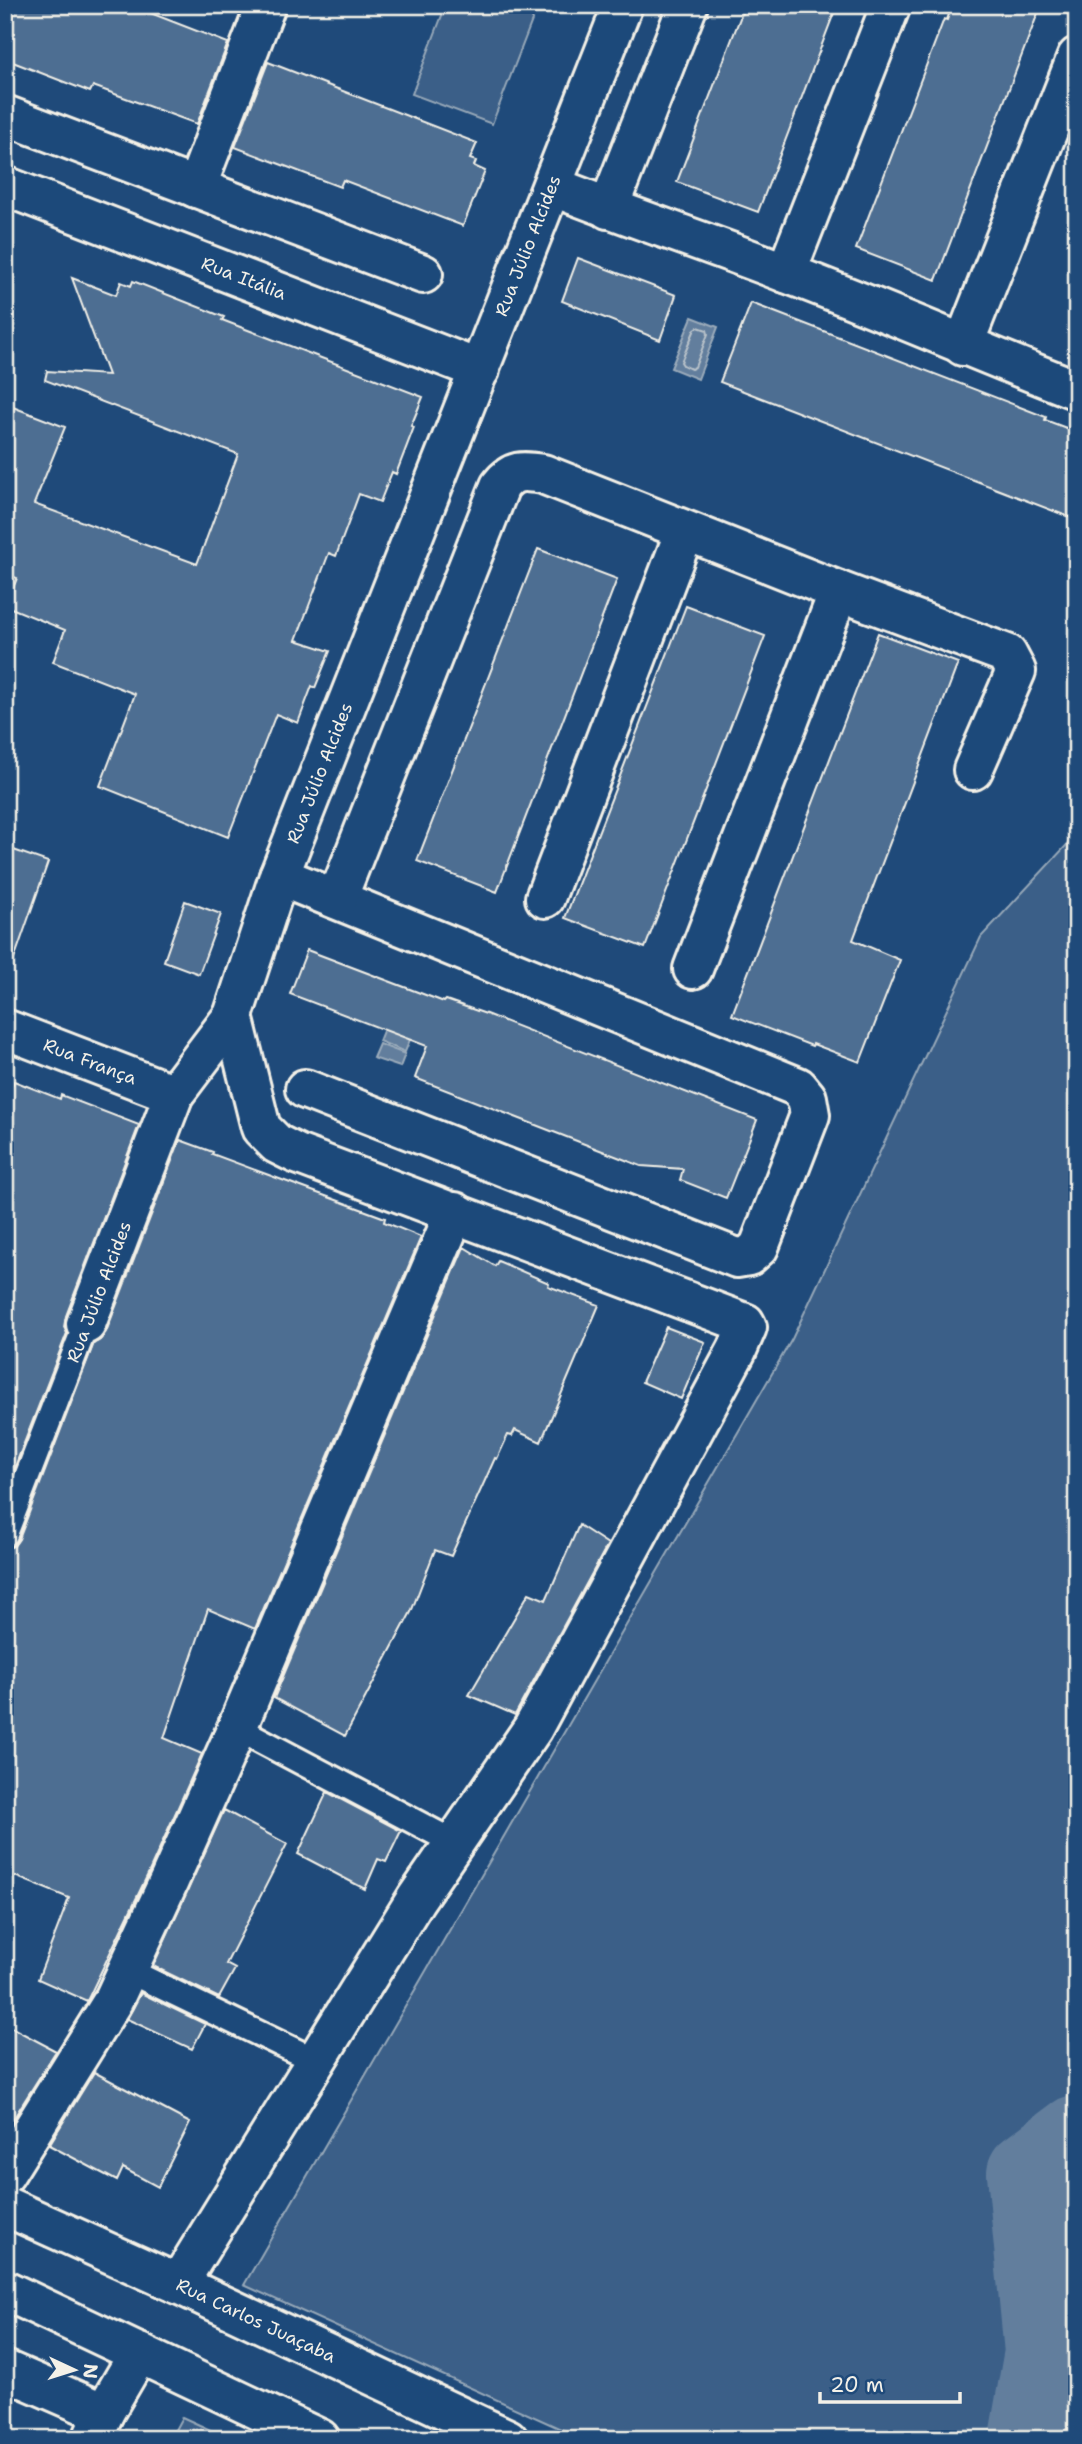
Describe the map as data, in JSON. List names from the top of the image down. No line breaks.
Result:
{"streets":{"street":["Rua Júlio Alcides","Rua Itália","Rua França","Rua Carlos Juaçaba"]},"crossings":[["Rua Júlio Alcides","Rua Itália"],["Rua Júlio Alcides","Rua França"]],"scale_bar":"20 m","north":"right"}
